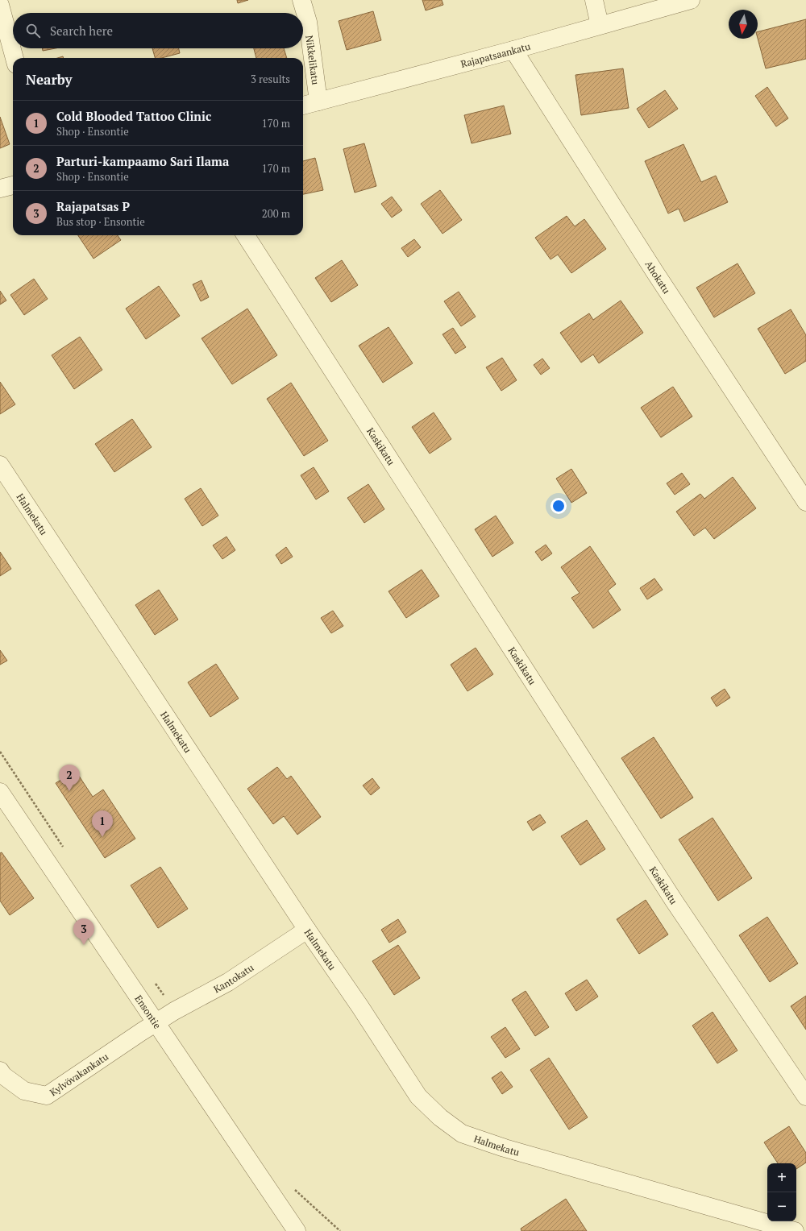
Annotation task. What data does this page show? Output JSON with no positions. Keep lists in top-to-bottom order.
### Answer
{
  "streets": {
    "street": [
      "Rajapatsaankatu",
      "Nikkelikatu",
      "Ahokatu",
      "Kaskikatu",
      "Halmekatu",
      "Kantokatu",
      "Ensontie",
      "Kylvövakankatu"
    ]
  },
  "crossings": [
    ["Rajapatsaankatu", "Nikkelikatu"],
    ["Rajapatsaankatu", "Ahokatu"],
    ["Halmekatu", "Kantokatu"],
    ["Kantokatu", "Ensontie"],
    ["Kantokatu", "Kylvövakankatu"],
    ["Ensontie", "Kylvövakankatu"]
  ],
  "north": "bottom",
  "page": {
    "search": "Search here",
    "heading": ["Nearby", "3 results"],
    "list": [
      {
        "mark": "1",
        "name": "Cold Blooded Tattoo Clinic",
        "note": "Shop · Ensontie",
        "value": "170 m"
      },
      {
        "mark": "2",
        "name": "Parturi-kampaamo Sari Ilama",
        "note": "Shop · Ensontie",
        "value": "170 m"
      },
      {
        "mark": "3",
        "name": "Rajapatsas P",
        "note": "Bus stop · Ensontie",
        "value": "200 m"
      }
    ],
    "pins": ["2", "1", "3"],
    "map_buttons": ["+", "−"]
  }
}
